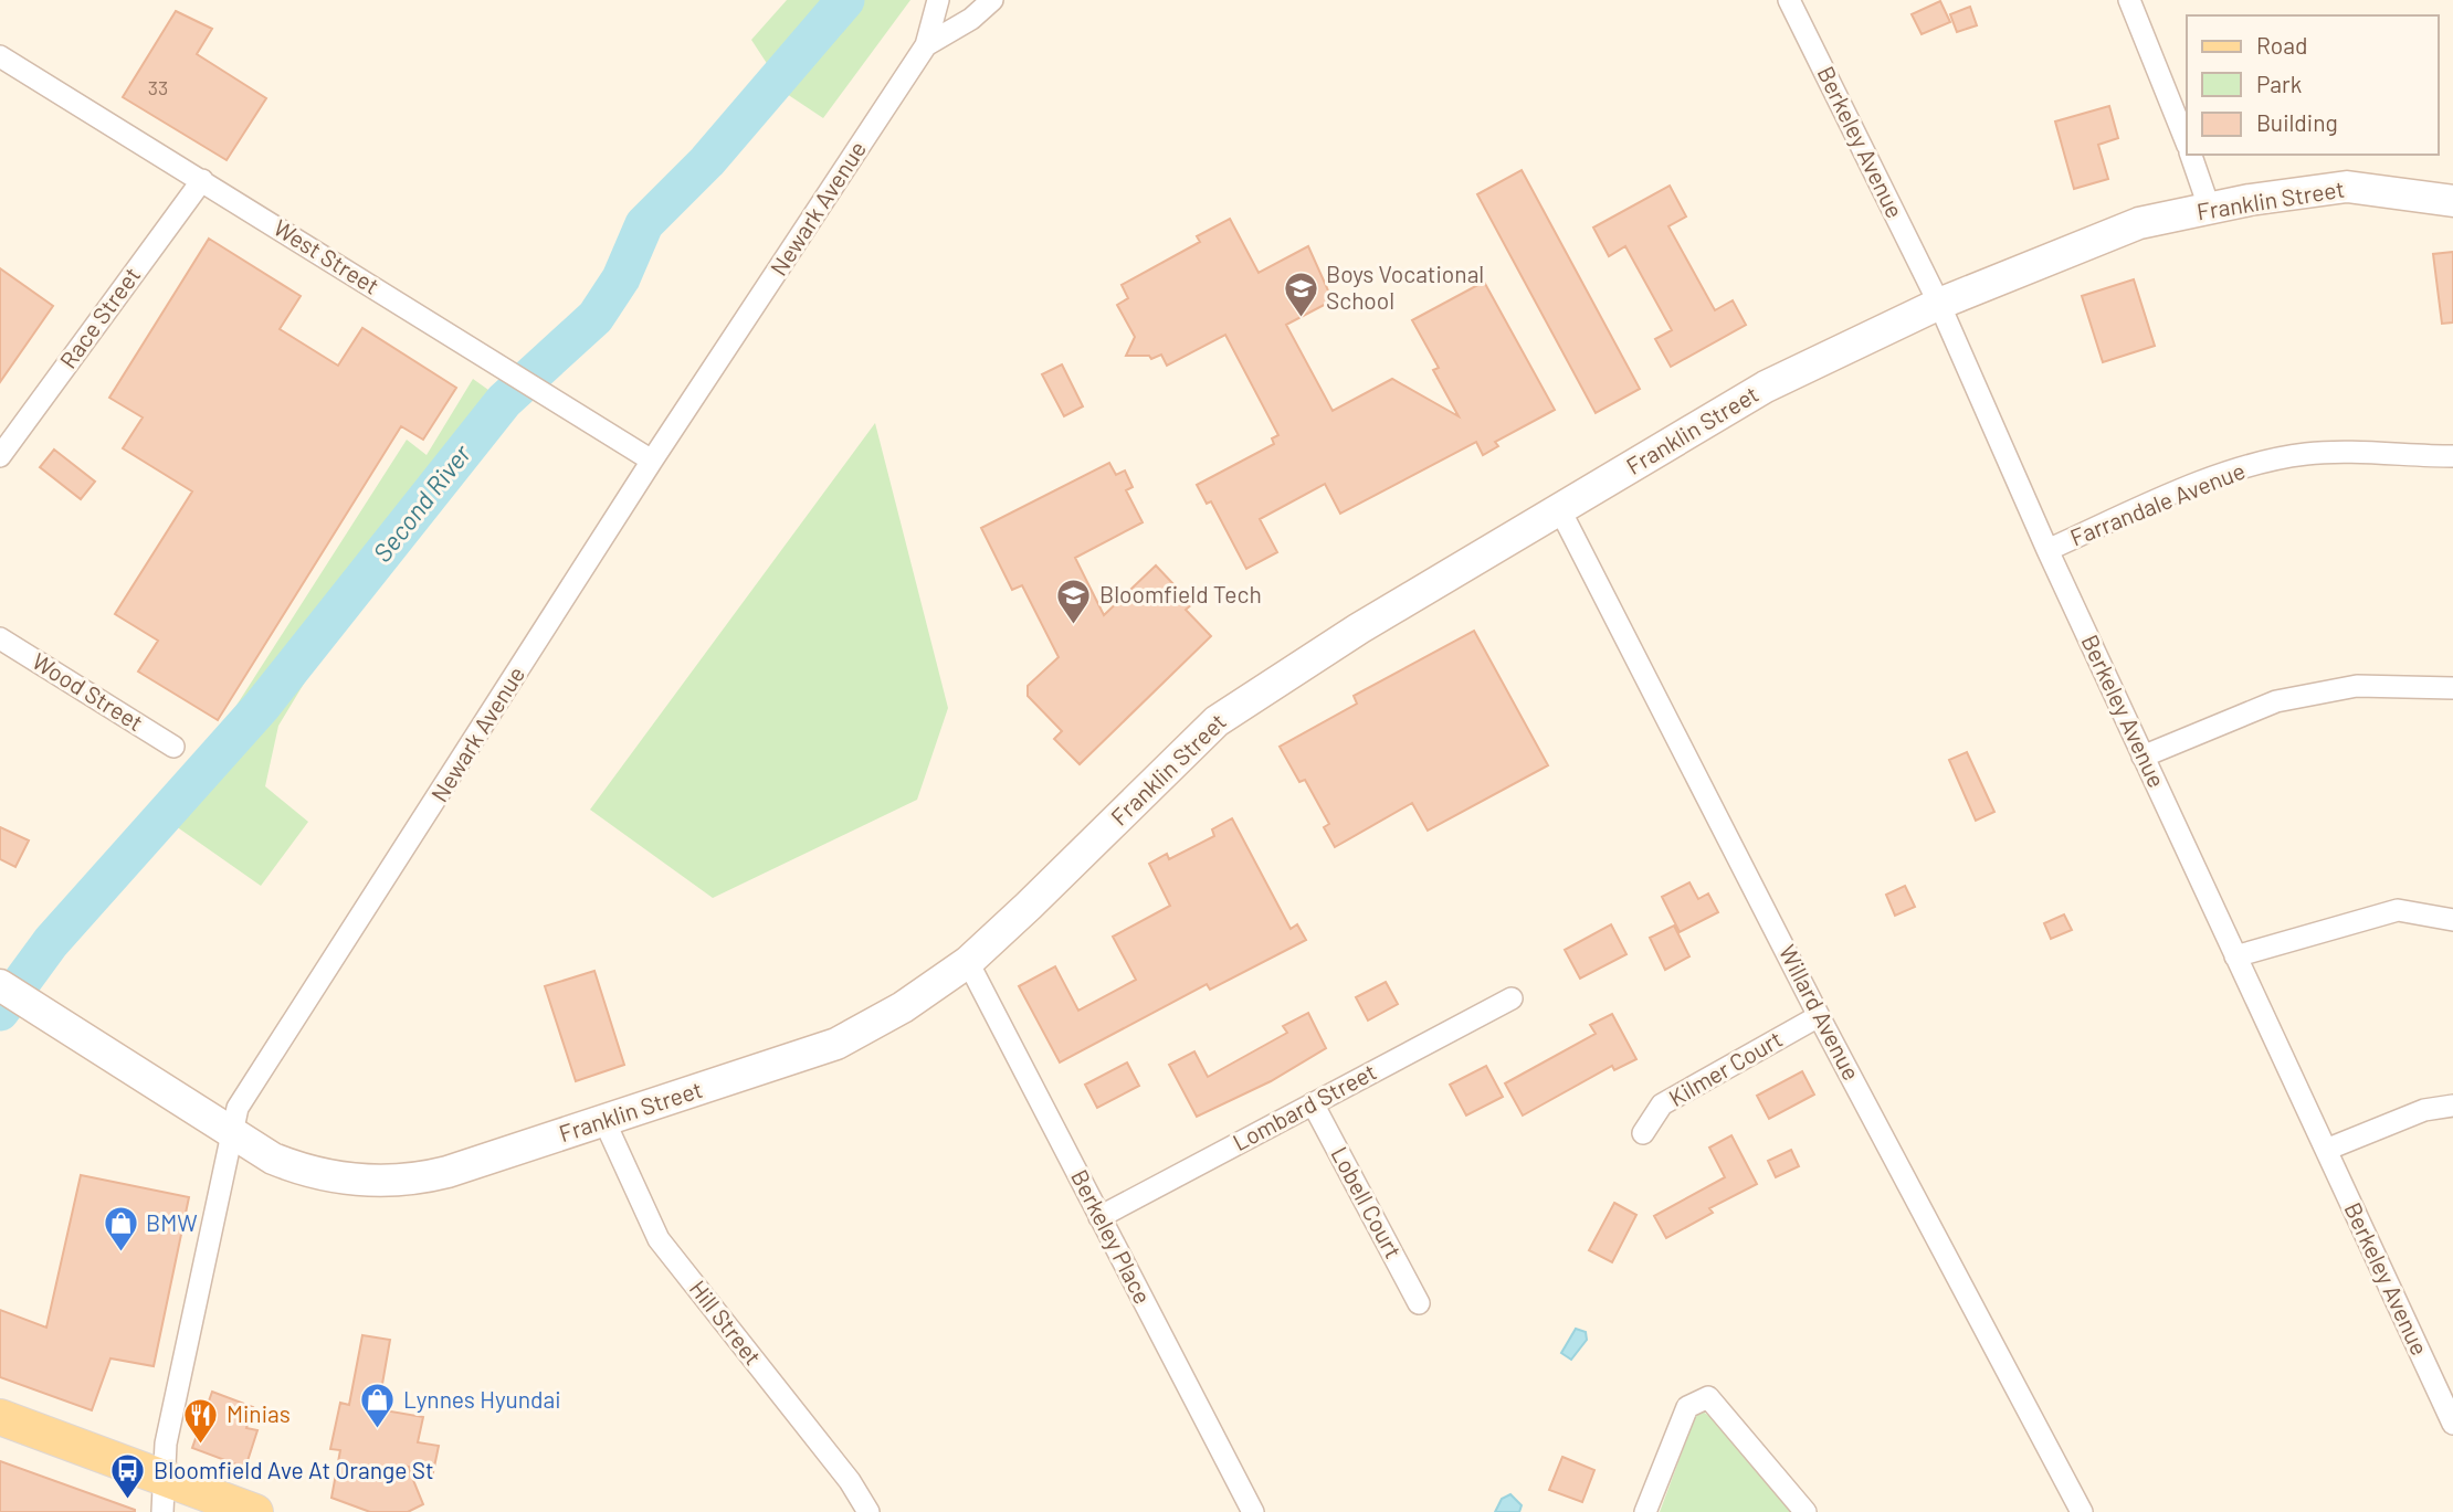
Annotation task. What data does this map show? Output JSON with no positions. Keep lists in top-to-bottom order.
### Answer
{
  "streets": {
    "main road": ["Franklin Street"],
    "street": [
      "Berkeley Avenue",
      "Newark Avenue",
      "West Street",
      "Race Street",
      "Farrandale Avenue",
      "Wood Street",
      "Willard Avenue",
      "Kilmer Court",
      "Lombard Street",
      "Lobell Court",
      "Berkeley Place",
      "Hill Street"
    ]
  },
  "crossings": [
    ["Berkeley Avenue", "Franklin Street"],
    ["Berkeley Avenue", "Farrandale Avenue"],
    ["Franklin Street", "Newark Avenue"],
    ["Franklin Street", "Willard Avenue"],
    ["Franklin Street", "Berkeley Place"],
    ["Franklin Street", "Hill Street"],
    ["Newark Avenue", "West Street"],
    ["West Street", "Race Street"],
    ["Willard Avenue", "Kilmer Court"],
    ["Lombard Street", "Lobell Court"],
    ["Lombard Street", "Berkeley Place"]
  ],
  "water": ["Second River"],
  "places": {
    "school or university": ["Boys Vocational School", "Bloomfield Tech"],
    "shop": ["BMW", "Lynnes Hyundai"],
    "restaurant": ["Minias"],
    "bus stop": ["Bloomfield Ave At Orange St"]
  },
  "house_numbers": ["33"],
  "legend": ["Road", "Park", "Building"]
}
